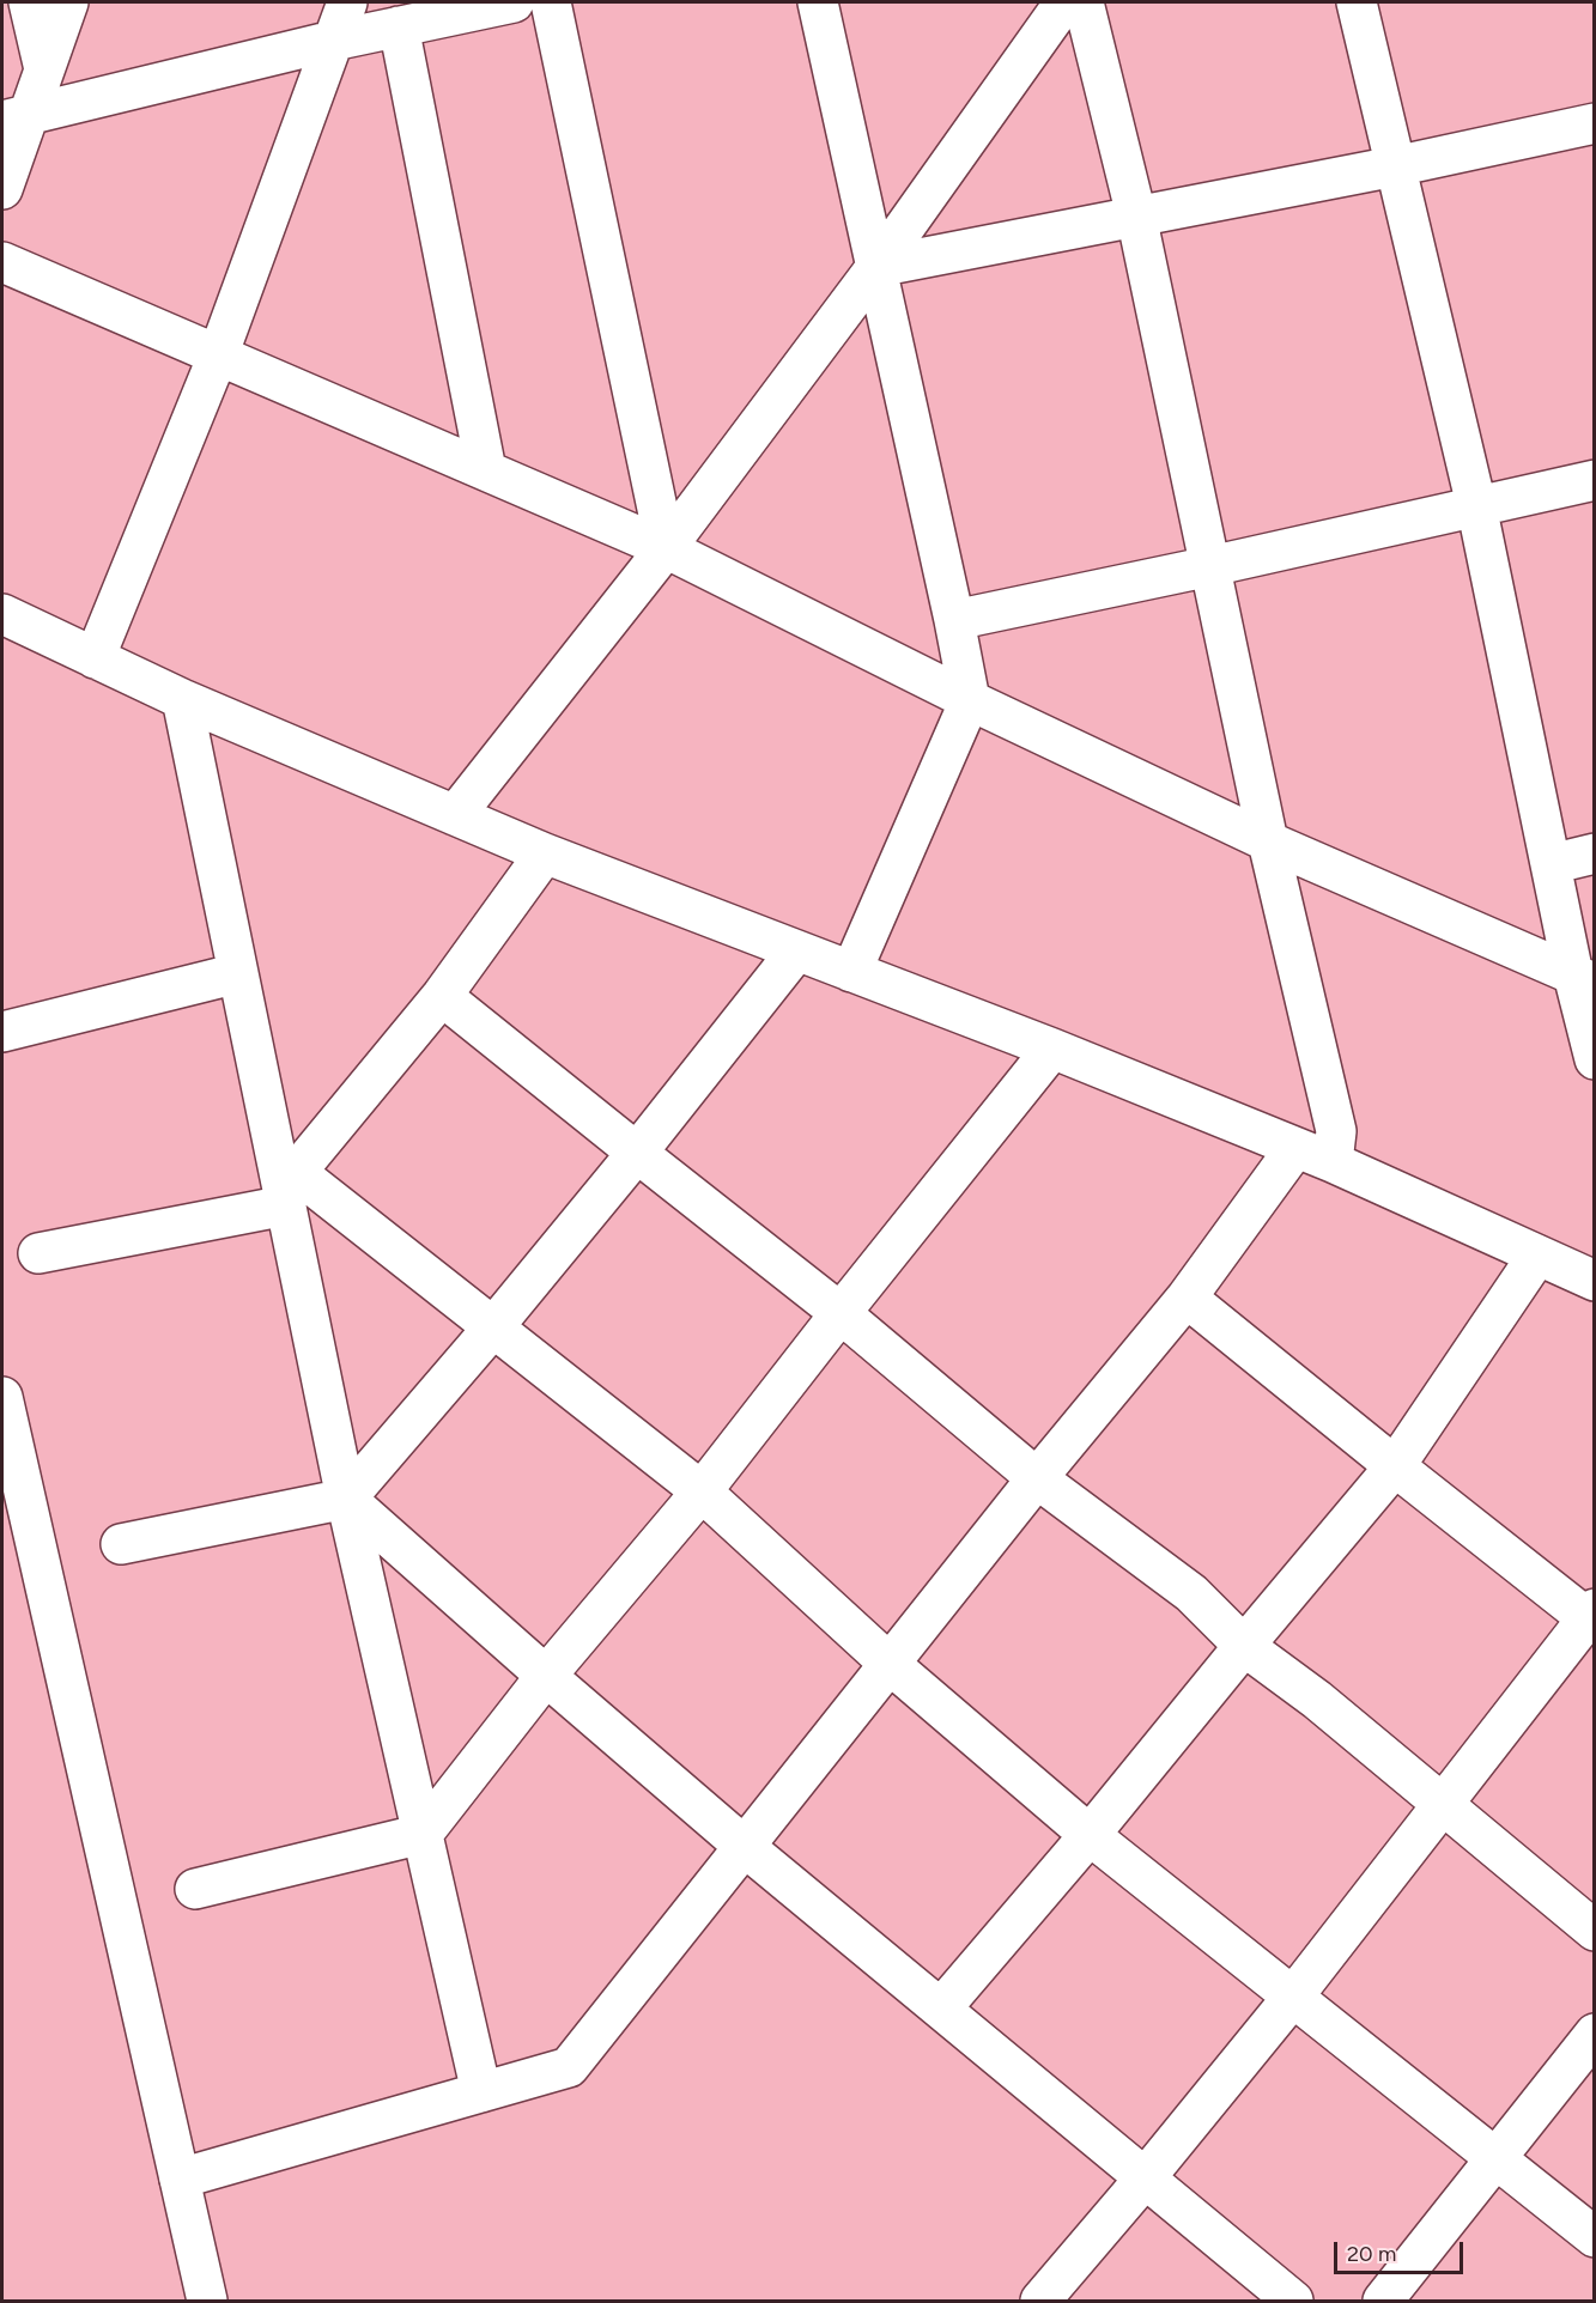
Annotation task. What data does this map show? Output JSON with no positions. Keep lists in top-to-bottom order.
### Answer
{
  "scale_bar": "20 m"
}
